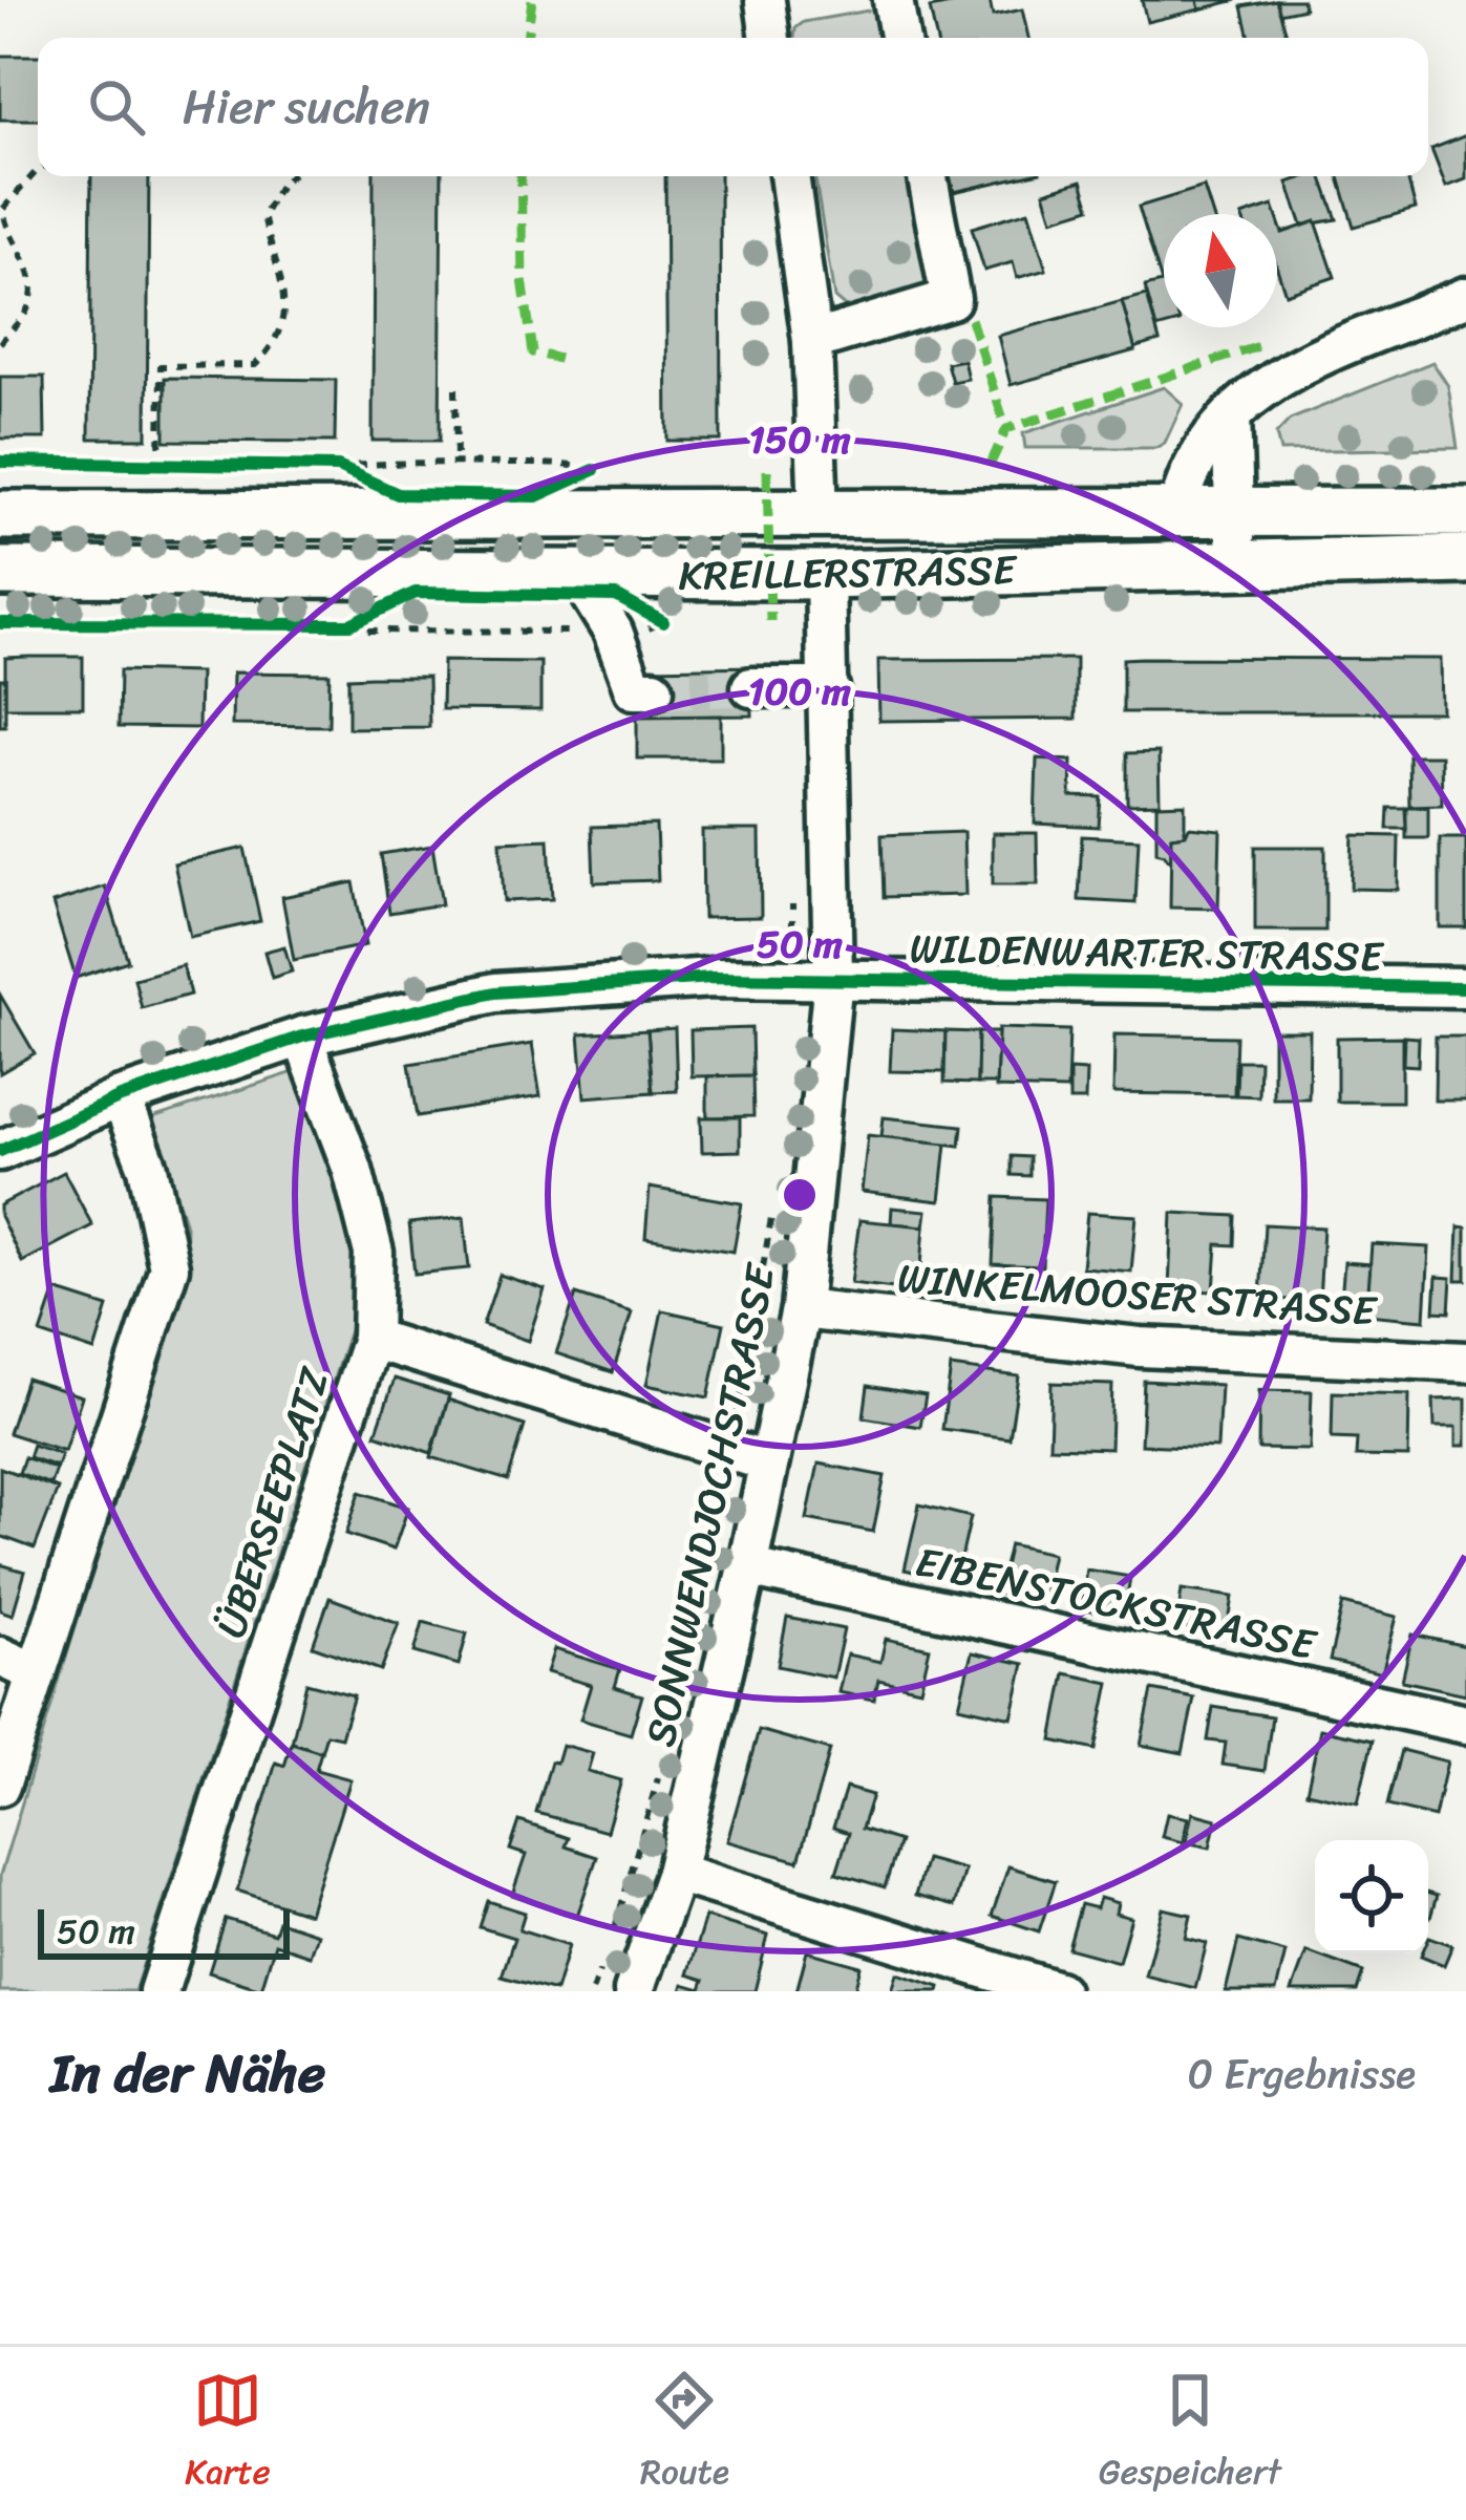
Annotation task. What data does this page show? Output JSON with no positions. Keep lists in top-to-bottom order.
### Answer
{
  "streets": {
    "main road": ["KREILLERSTRASSE"],
    "street": [
      "WILDENWARTER STRASSE",
      "WINKELMOOSER STRASSE",
      "ÜBERSEEPLATZ",
      "SONNWENDJOCHSTRASSE",
      "EIBENSTOCKSTRASSE"
    ]
  },
  "crossings": [
    ["KREILLERSTRASSE", "SONNWENDJOCHSTRASSE"],
    ["WILDENWARTER STRASSE", "ÜBERSEEPLATZ"],
    ["WILDENWARTER STRASSE", "SONNWENDJOCHSTRASSE"],
    ["WINKELMOOSER STRASSE", "SONNWENDJOCHSTRASSE"],
    ["SONNWENDJOCHSTRASSE", "EIBENSTOCKSTRASSE"]
  ],
  "scale_bar": "50 m",
  "north": "top",
  "page": {
    "search": "Hier suchen",
    "scale": "50 m",
    "heading": ["In der Nähe", "0 Ergebnisse"],
    "nav": ["Karte", "Route", "Gespeichert"]
  },
  "rings": ["150 m", "100 m", "50 m"]
}
